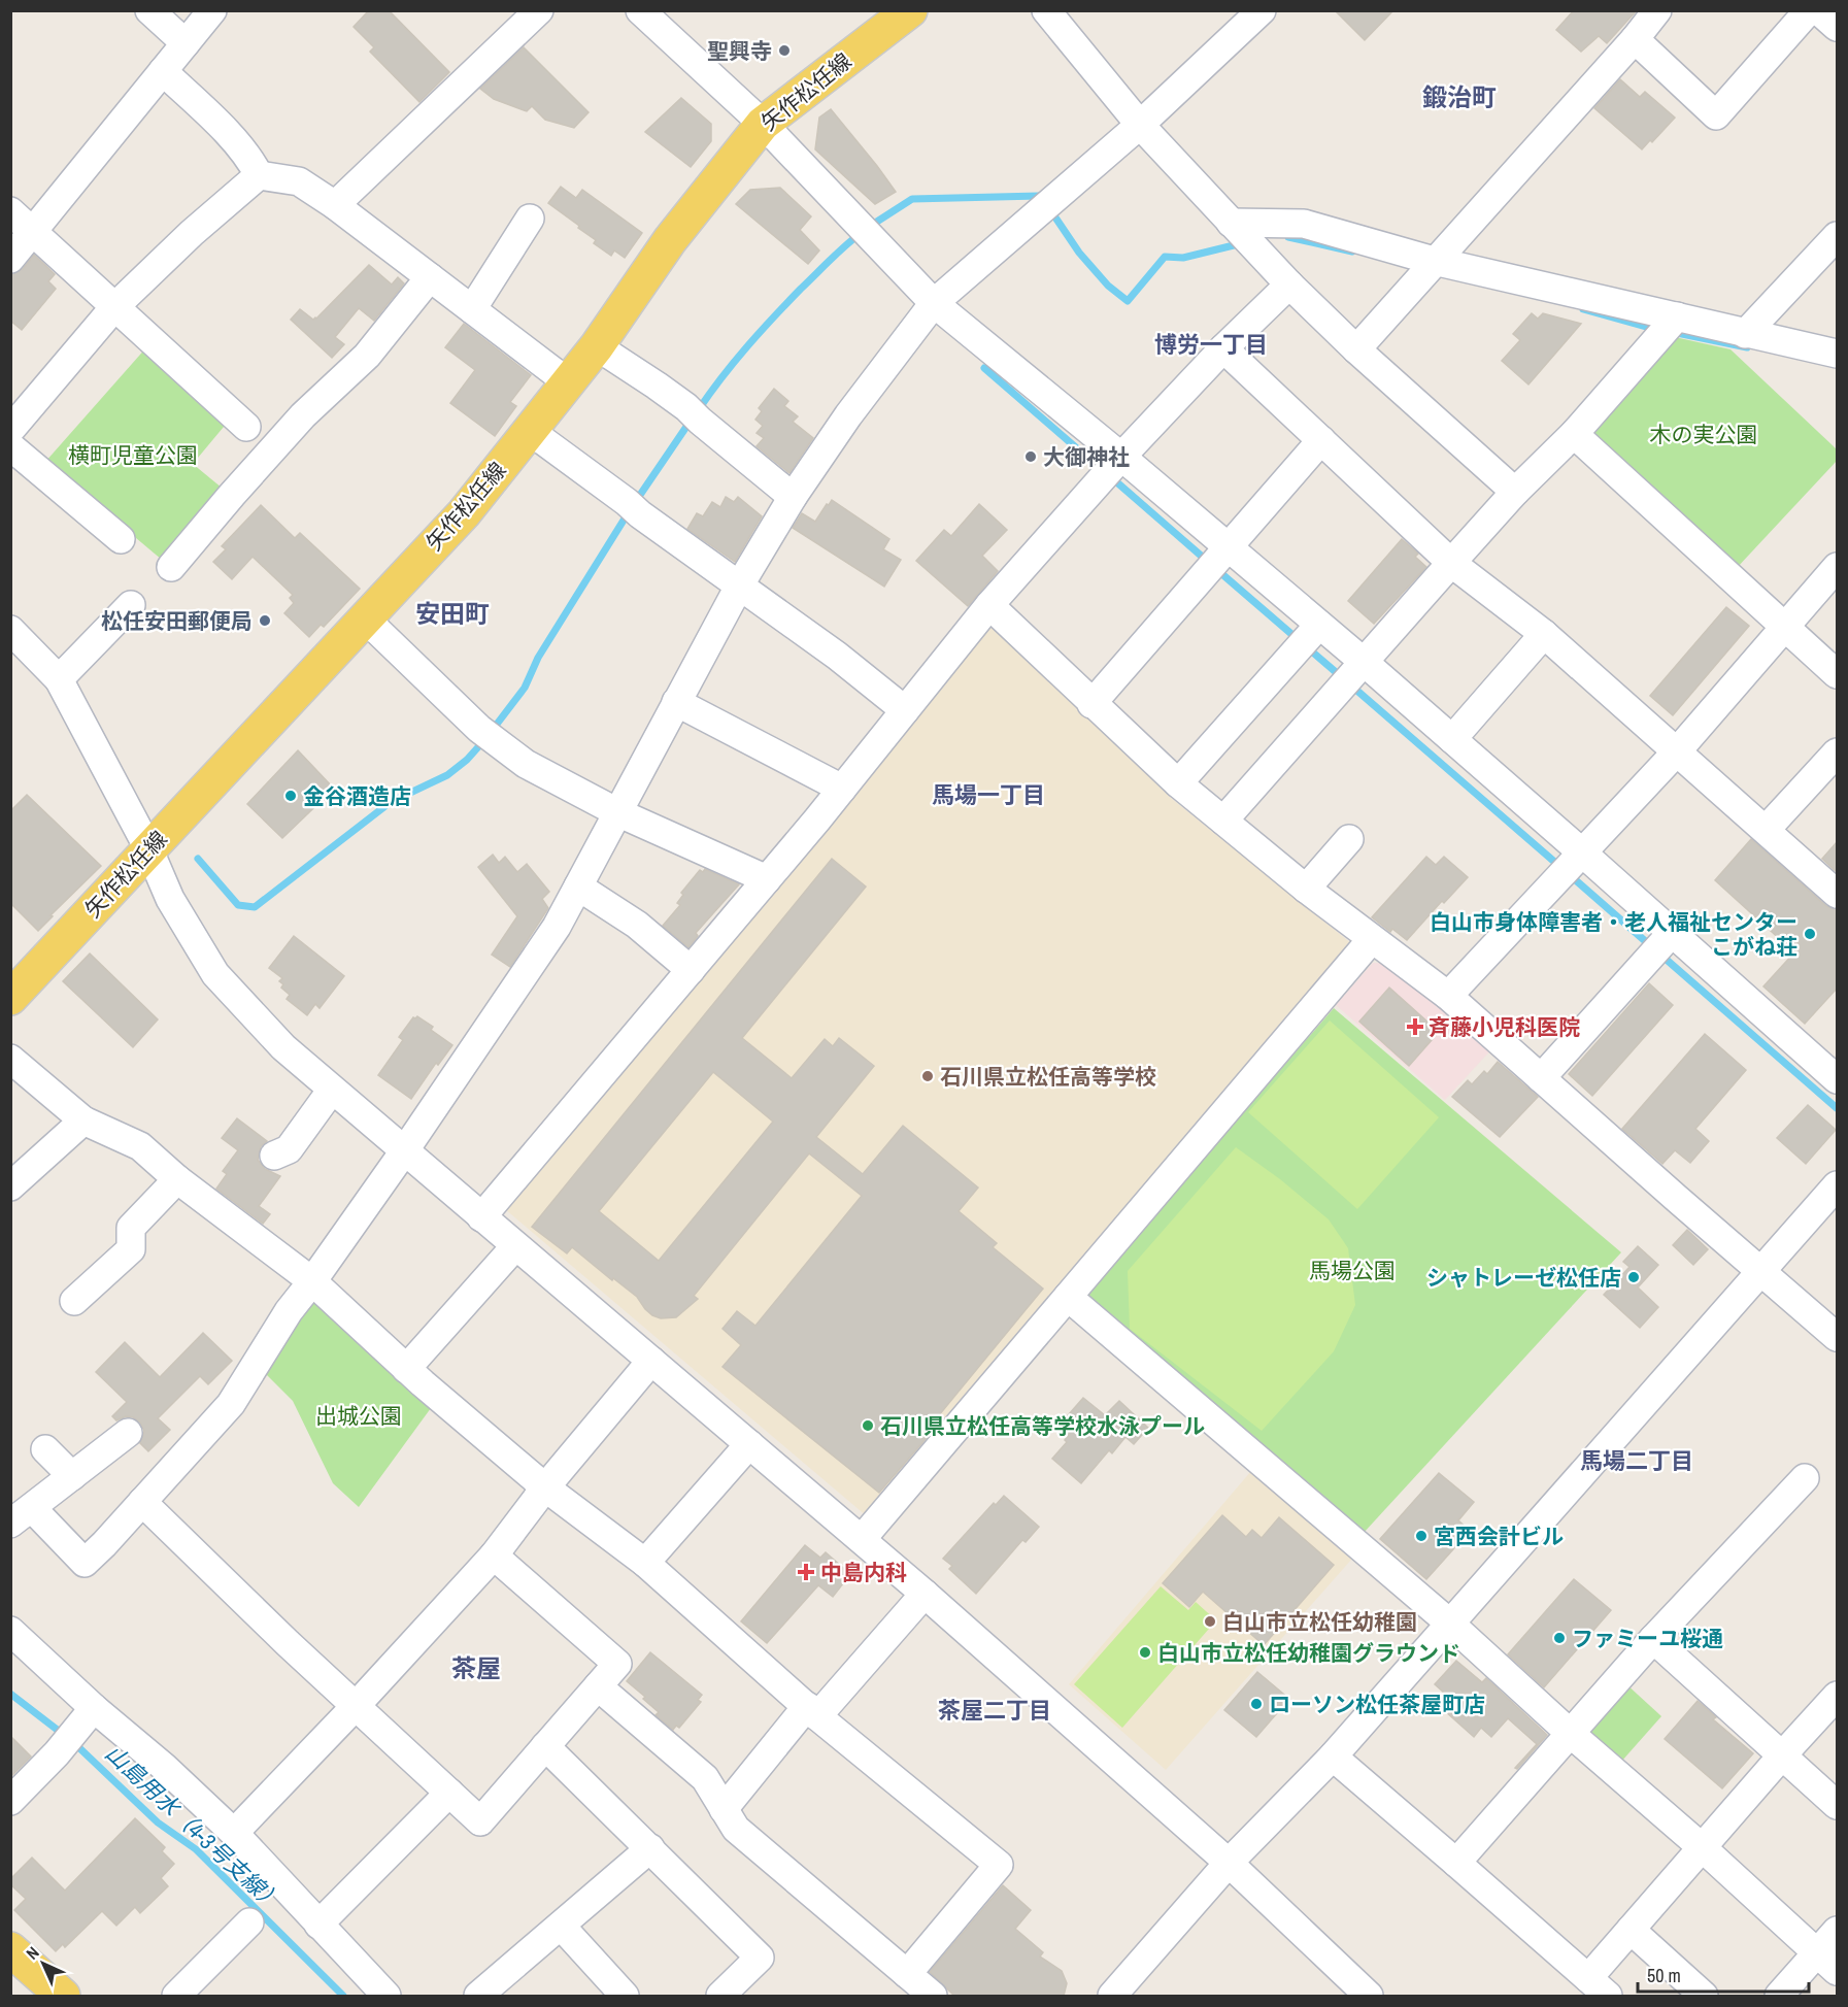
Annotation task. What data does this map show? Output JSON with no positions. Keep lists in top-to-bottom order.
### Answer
{
  "streets": {
    "main road": ["矢作松任線"]
  },
  "districts": [
    "鍛治町",
    "博労一丁目",
    "安田町",
    "馬場一丁目",
    "馬場二丁目",
    "茶屋",
    "茶屋二丁目"
  ],
  "water": ["山島用水（4-3号支線）"],
  "parks": [
    "木の実公園",
    "横町児童公園",
    "馬場公園",
    "出城公園"
  ],
  "places": {
    "other": [
      "聖興寺",
      "大御神社",
      "松任安田郵便局",
      "金谷酒造店",
      "白山市身体障害者・老人福祉センター こがね荘",
      "石川県立松任高等学校",
      "シャトレーゼ松任店",
      "石川県立松任高等学校水泳プール",
      "宮西会計ビル",
      "白山市立松任幼稚園",
      "ファミーユ桜通",
      "白山市立松任幼稚園グラウンド",
      "ローソン松任茶屋町店"
    ],
    "health": ["斉藤小児科医院", "中島内科"]
  },
  "scale_bar": "50 m",
  "north": "top left"
}
